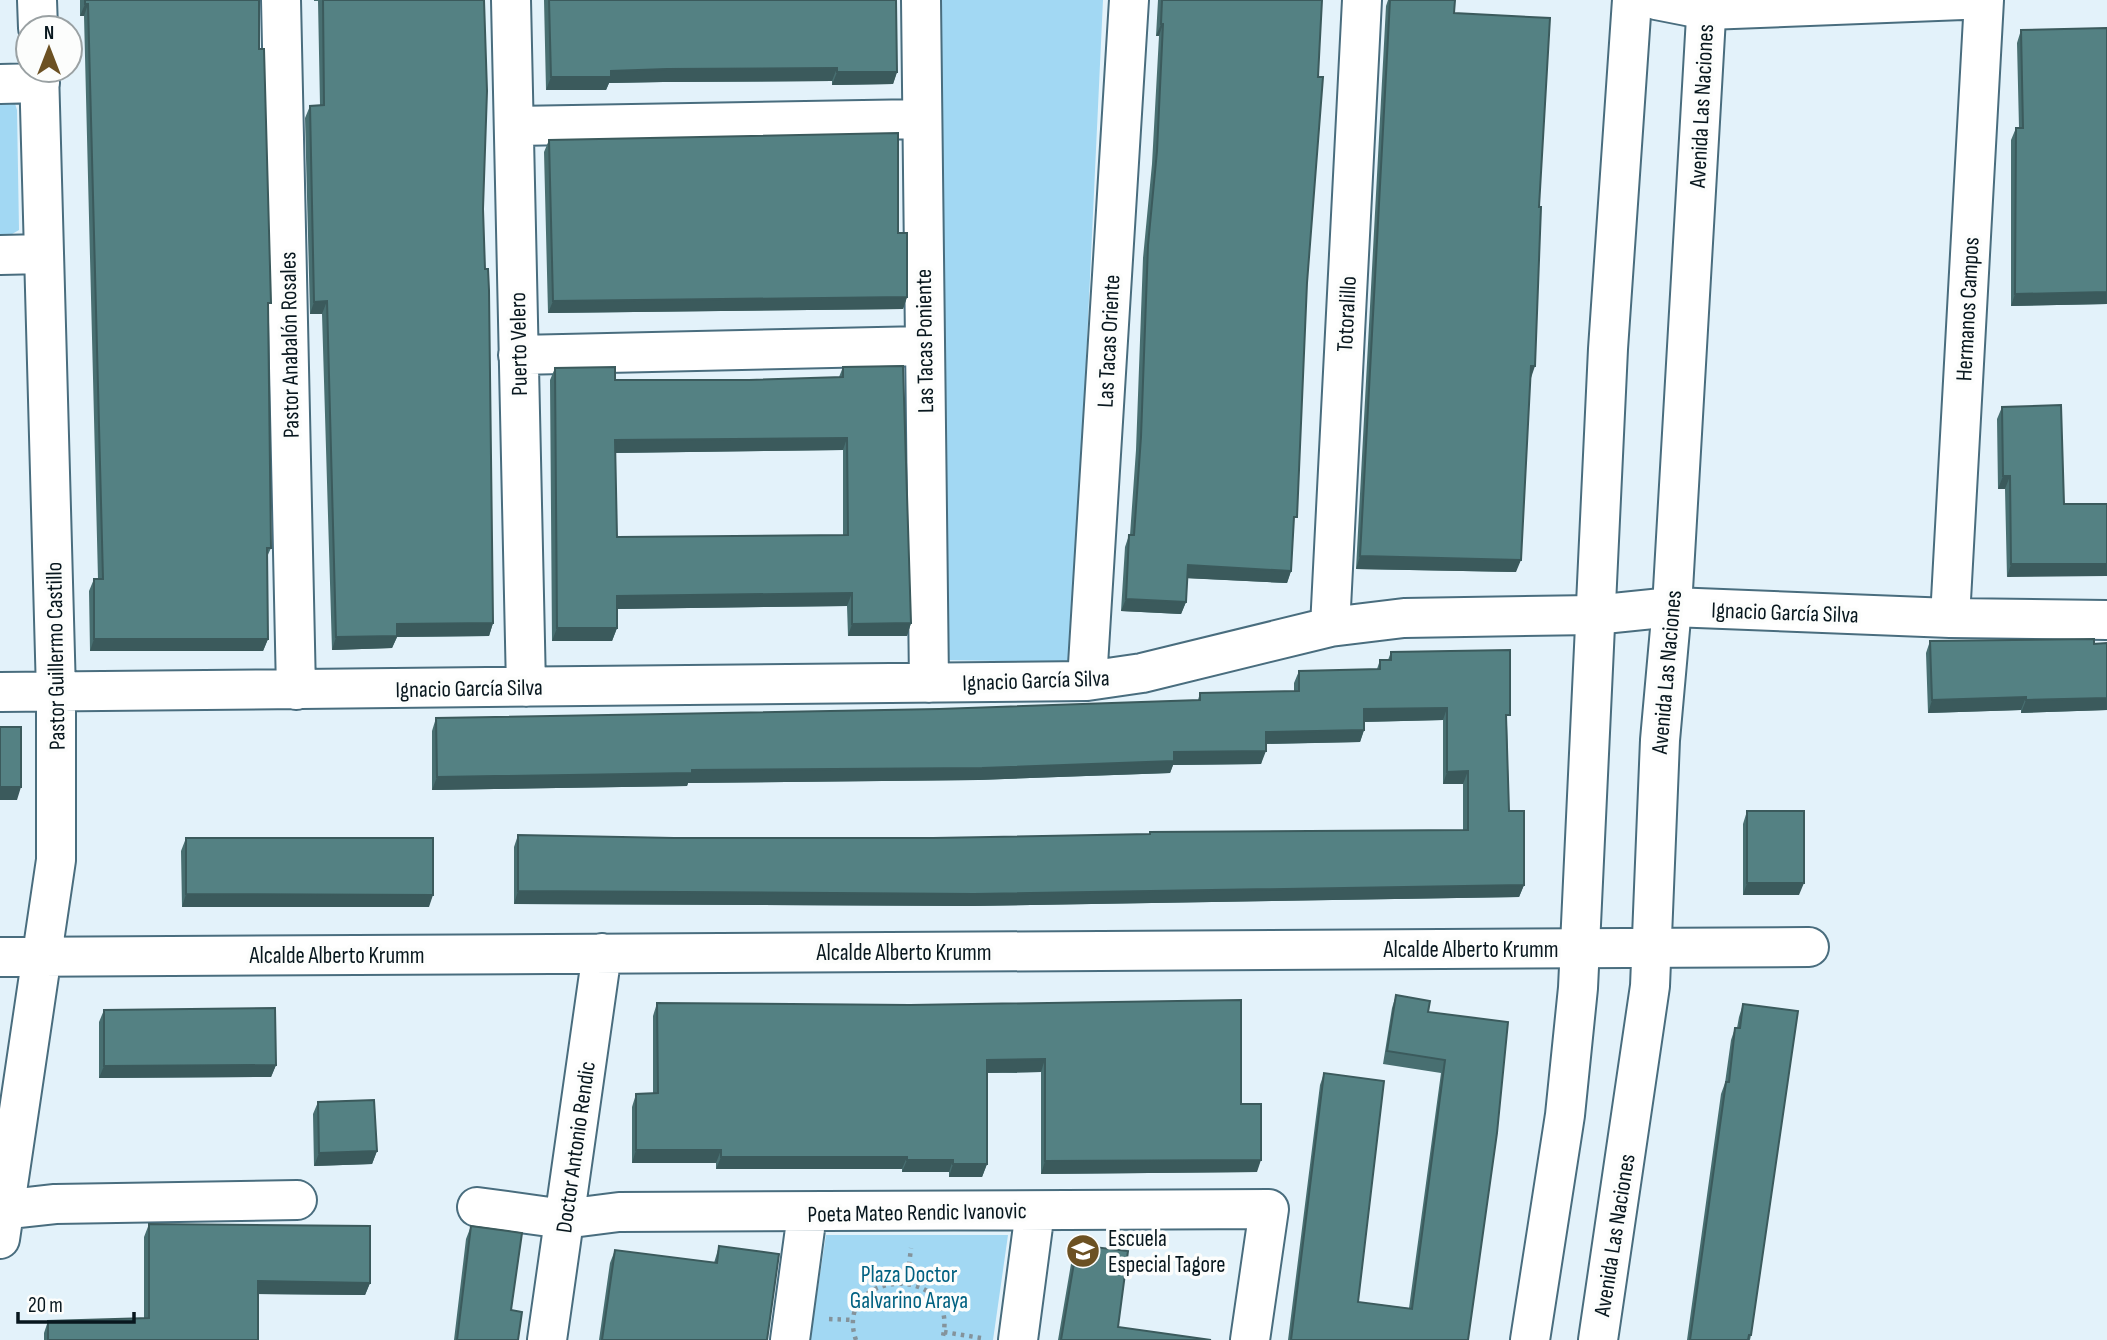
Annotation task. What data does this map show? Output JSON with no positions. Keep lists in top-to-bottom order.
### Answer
{
  "streets": {
    "street": [
      "Avenida Las Naciones",
      "Hermanos Campos",
      "Totoralillo",
      "Las Tacas Poniente",
      "Las Tacas Oriente",
      "Puerto Velero",
      "Pastor Anabalón Rosales",
      "Ignacio García Silva",
      "Pastor Guillermo Castillo",
      "Alcalde Alberto Krumm",
      "Doctor Antonio Rendic",
      "Poeta Mateo Rendic Ivanovic"
    ]
  },
  "crossings": [
    ["Avenida Las Naciones", "Ignacio García Silva"],
    ["Avenida Las Naciones", "Alcalde Alberto Krumm"],
    ["Hermanos Campos", "Ignacio García Silva"],
    ["Totoralillo", "Ignacio García Silva"],
    ["Las Tacas Poniente", "Ignacio García Silva"],
    ["Las Tacas Oriente", "Ignacio García Silva"],
    ["Puerto Velero", "Ignacio García Silva"],
    ["Pastor Anabalón Rosales", "Ignacio García Silva"],
    ["Ignacio García Silva", "Pastor Guillermo Castillo"],
    ["Pastor Guillermo Castillo", "Alcalde Alberto Krumm"],
    ["Alcalde Alberto Krumm", "Doctor Antonio Rendic"],
    ["Doctor Antonio Rendic", "Poeta Mateo Rendic Ivanovic"]
  ],
  "parks": ["Plaza Doctor Galvarino Araya"],
  "places": {
    "school or university": ["Escuela Especial Tagore"]
  },
  "scale_bar": "20 m",
  "north": "top"
}
